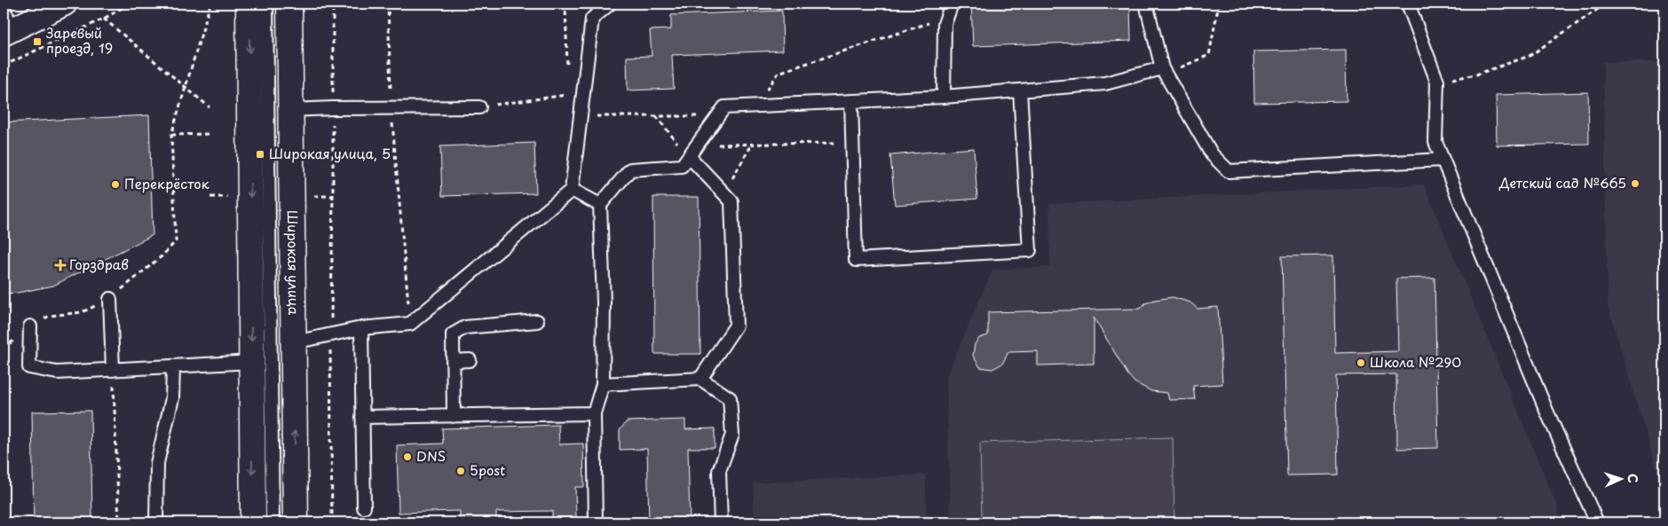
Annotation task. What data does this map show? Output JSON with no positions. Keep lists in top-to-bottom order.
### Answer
{
  "streets": {
    "main road": ["Широкая улица"]
  },
  "places": {
    "transit": ["Заревый проезд, 19", "Широкая улица, 5"],
    "other": [
      "Детский сад №665",
      "Перекрёсток",
      "Школа №290",
      "DNS",
      "5post"
    ],
    "health": ["Горздрав"]
  },
  "north": "right"
}
